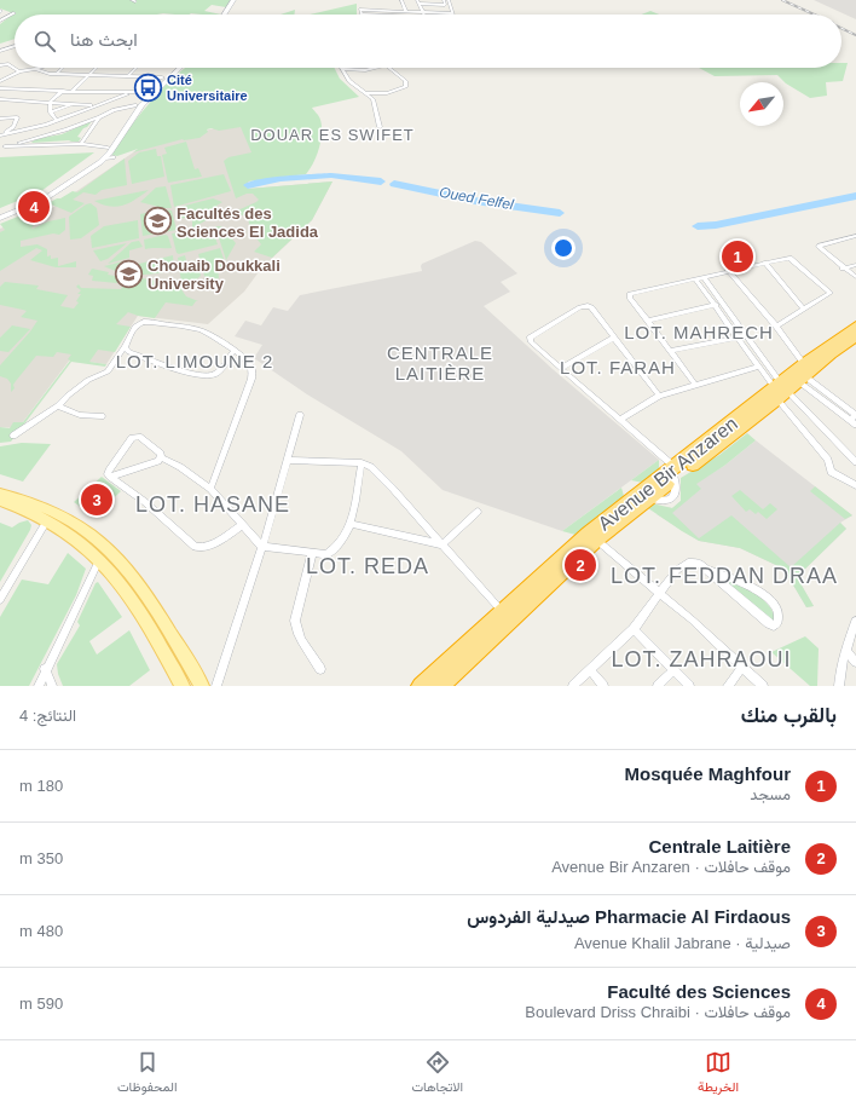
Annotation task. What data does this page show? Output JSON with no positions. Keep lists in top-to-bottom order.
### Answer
{
  "streets": {
    "highway": ["Avenue Bir Anzaren"]
  },
  "districts": [
    "DOUAR ES SWIFET",
    "LOT. MAHRECH",
    "CENTRALE LAITIÈRE",
    "LOT. LIMOUNE 2",
    "LOT. FARAH",
    "LOT. HASANE",
    "LOT. REDA",
    "LOT. FEDDAN DRAA",
    "LOT. ZAHRAOUI"
  ],
  "water": ["Oued Felfel"],
  "places": {
    "bus stop": ["Cité Universitaire"],
    "school or university": ["Facultés des Sciences El Jadida", "Chouaib Doukkali University"]
  },
  "north": "bottom left",
  "page": {
    "search": "ابحث هنا",
    "pins": [
      "4",
      "1",
      "3",
      "2"
    ],
    "heading": ["بالقرب منك", "النتائج: 4"],
    "list": [
      {
        "mark": "1",
        "name": "Mosquée Maghfour",
        "note": "مسجد",
        "value": "180 m"
      },
      {
        "mark": "2",
        "name": "Centrale Laitière",
        "note": "موقف حافلات · Avenue Bir Anzaren",
        "value": "350 m"
      },
      {
        "mark": "3",
        "name": "Pharmacie Al Firdaous صيدلية الفردوس",
        "note": "صيدلية · Avenue Khalil Jabrane",
        "value": "480 m"
      },
      {
        "mark": "4",
        "name": "Faculté des Sciences",
        "note": "موقف حافلات · Boulevard Driss Chraibi",
        "value": "590 m"
      }
    ],
    "nav": ["الخريطة", "الاتجاهات", "المحفوظات"]
  }
}
